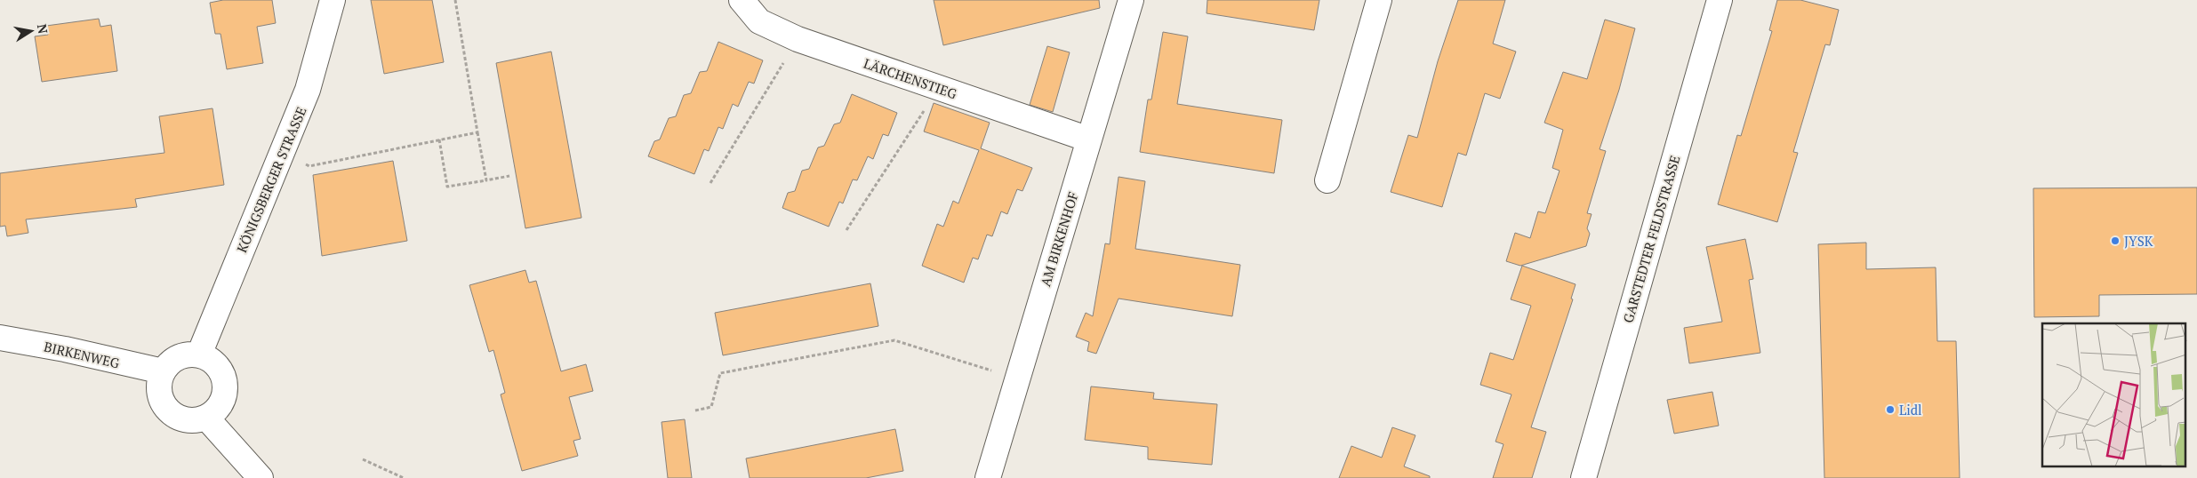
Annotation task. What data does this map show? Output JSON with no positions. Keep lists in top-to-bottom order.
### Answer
{
  "streets": {
    "street": [
      "LÄRCHENSTIEG",
      "KÖNIGSBERGER STRASSE",
      "AM BIRKENHOF",
      "GARSTEDTER FELDSTRASSE",
      "BIRKENWEG"
    ]
  },
  "crossings": [
    ["LÄRCHENSTIEG", "AM BIRKENHOF"],
    ["KÖNIGSBERGER STRASSE", "BIRKENWEG"]
  ],
  "places": ["JYSK", "Lidl"],
  "north": "right"
}
